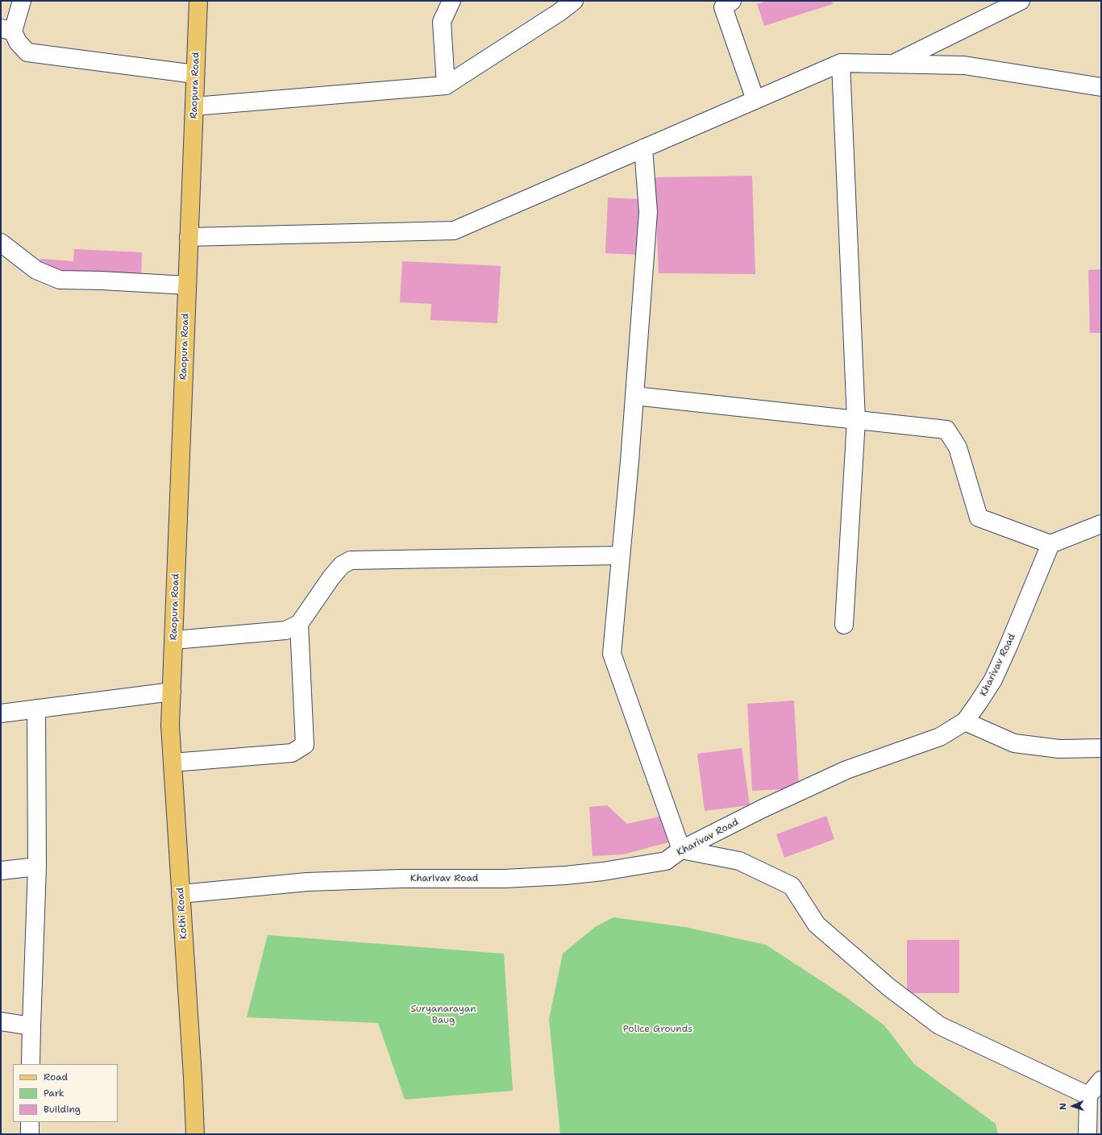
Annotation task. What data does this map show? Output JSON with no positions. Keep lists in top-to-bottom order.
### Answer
{
  "streets": {
    "main road": ["Raopura Road", "Kothi Road"],
    "street": ["Kharivav Road"]
  },
  "crossings": [
    ["Raopura Road", "Kothi Road"],
    ["Kharivav Road", "Kothi Road"]
  ],
  "parks": ["Suryanarayan Baug", "Police Grounds"],
  "legend": ["Road", "Park", "Building"],
  "north": "left"
}
